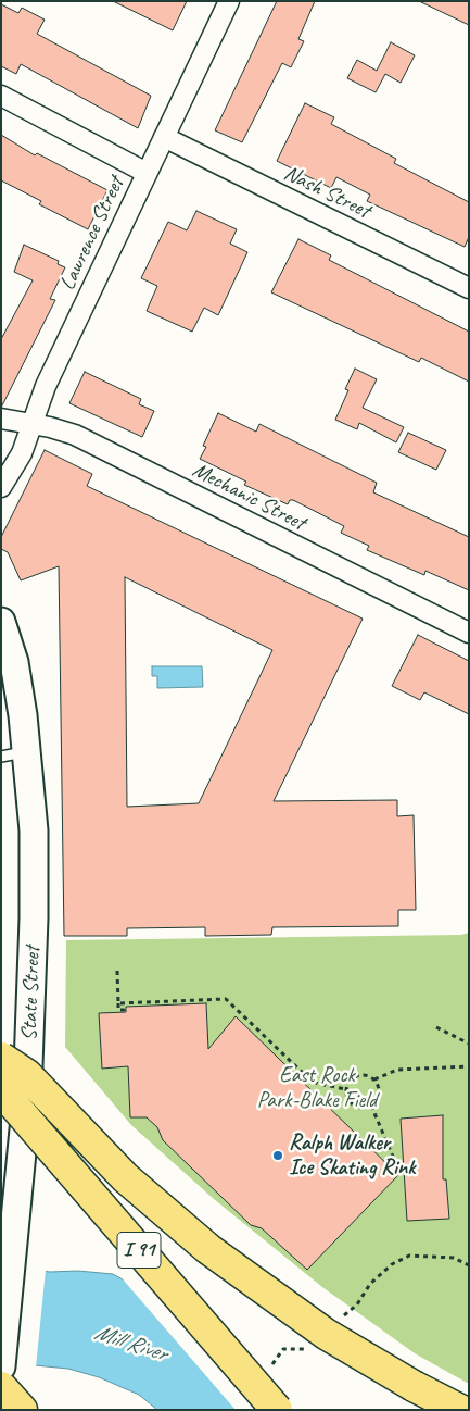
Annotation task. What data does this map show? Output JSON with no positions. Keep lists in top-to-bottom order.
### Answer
{
  "streets": {
    "highway": ["I 91"],
    "main road": ["State Street"],
    "street": ["Nash Street", "Lawrence Street", "Mechanic Street"]
  },
  "crossings": [
    ["Nash Street", "Lawrence Street"],
    ["Lawrence Street", "Mechanic Street"]
  ],
  "water": ["Mill River"],
  "parks": ["East Rock Park-Blake Field"],
  "places": ["Ralph Walker Ice Skating Rink"]
}
